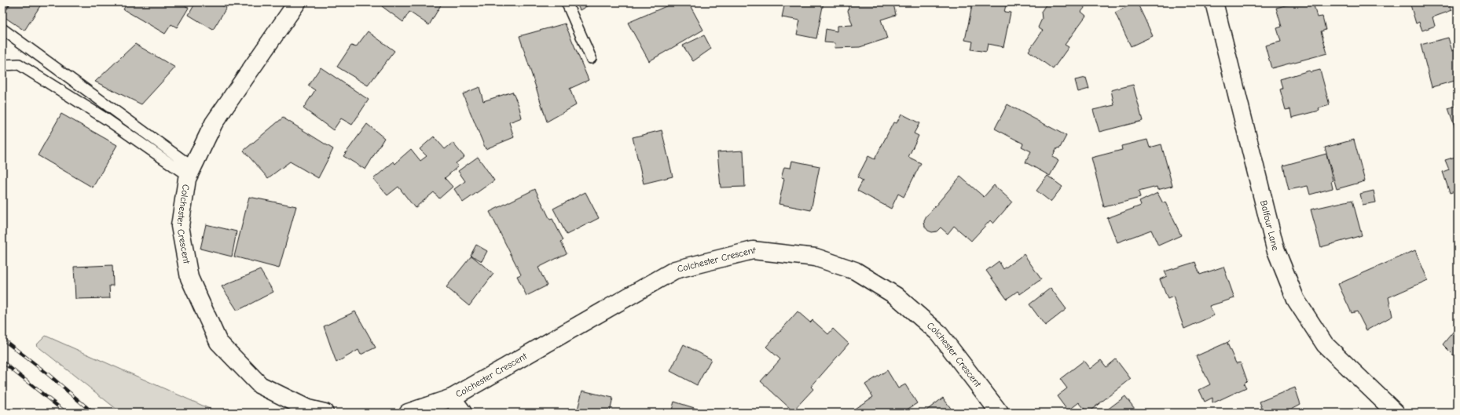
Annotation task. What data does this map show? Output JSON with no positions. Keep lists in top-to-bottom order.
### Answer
{
  "streets": {
    "street": ["Colchester Crescent", "Balfour Lane"]
  }
}
